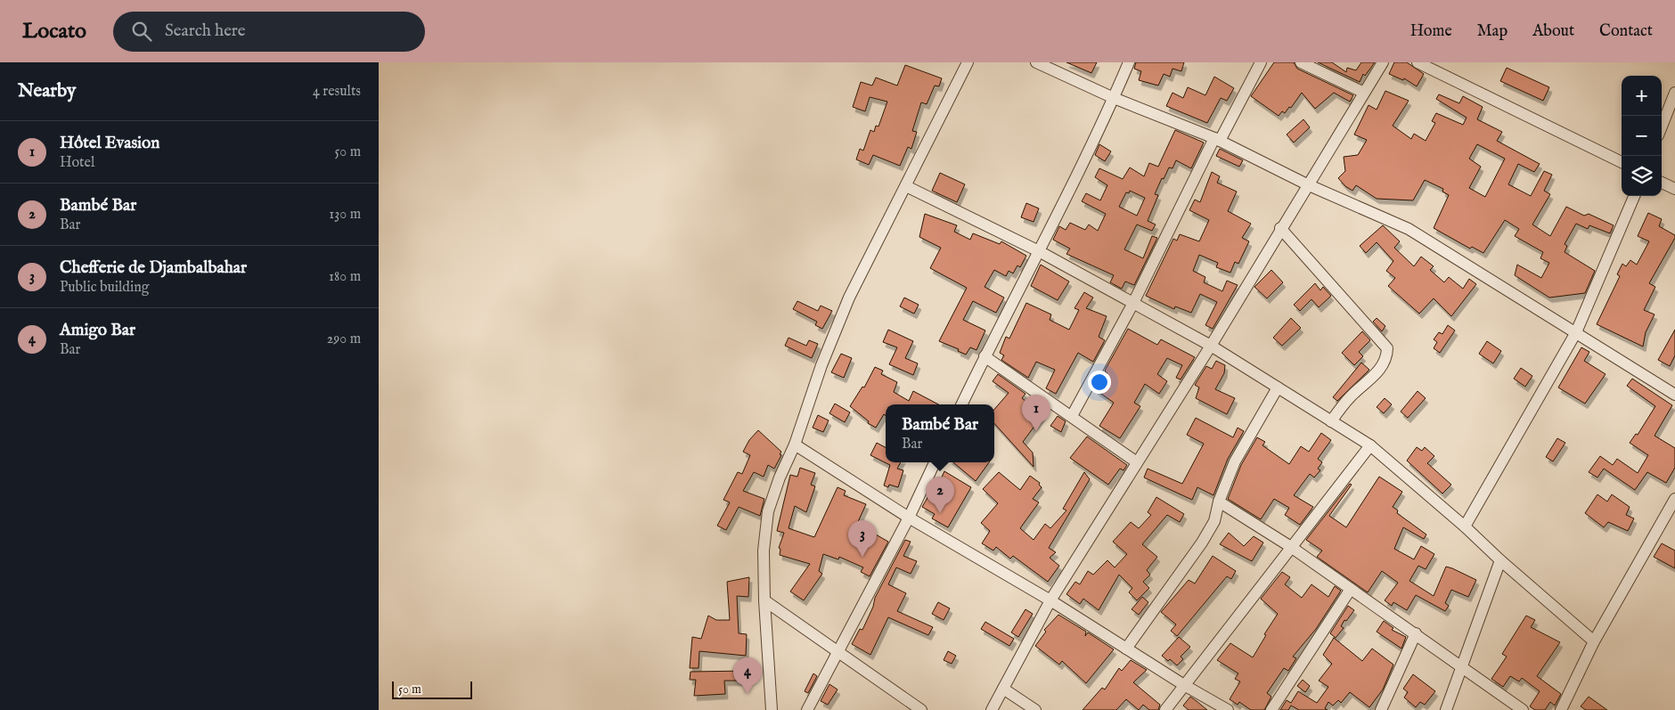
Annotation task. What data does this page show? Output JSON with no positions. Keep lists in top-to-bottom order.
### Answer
{
  "scale_bar": "50 m",
  "page": {
    "header": "Locato",
    "search": "Search here",
    "nav": [
      "Home",
      "Map",
      "About",
      "Contact"
    ],
    "heading": ["Nearby", "4 results"],
    "map_buttons": ["+", "−"],
    "list": [
      {
        "mark": "1",
        "name": "Hôtel Evasion",
        "note": "Hotel",
        "value": "50 m"
      },
      {
        "mark": "2",
        "name": "Bambé Bar",
        "note": "Bar",
        "value": "130 m"
      },
      {
        "mark": "3",
        "name": "Chefferie de Djambalbahar",
        "note": "Public building",
        "value": "180 m"
      },
      {
        "mark": "4",
        "name": "Amigo Bar",
        "note": "Bar",
        "value": "290 m"
      }
    ],
    "pins": [
      "1",
      "2",
      "3",
      "4"
    ],
    "popup": ["Bambé Bar", "Bar"],
    "scale": "50 m"
  }
}
